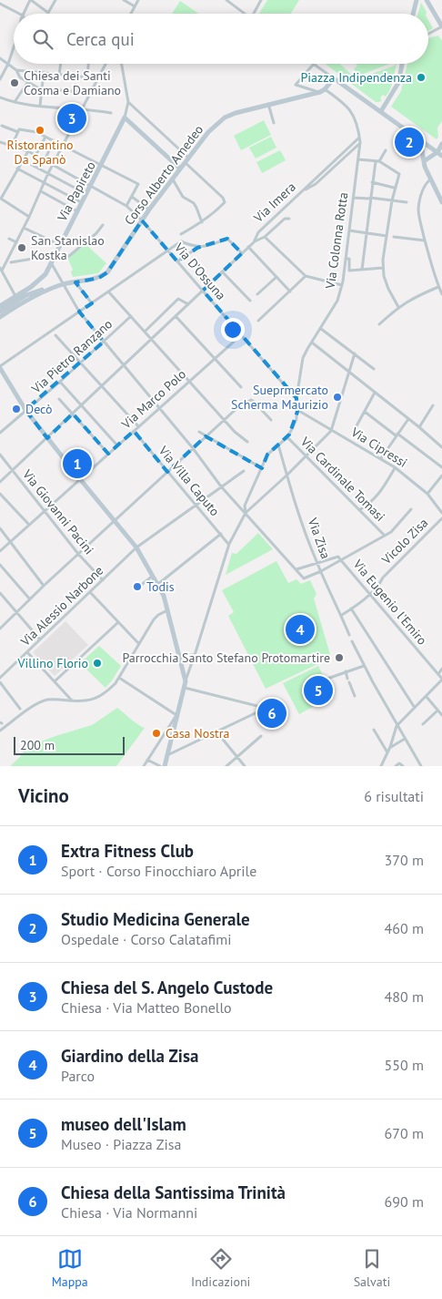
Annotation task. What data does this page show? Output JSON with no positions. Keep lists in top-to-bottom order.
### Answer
{
  "streets": {
    "street": [
      "Corso Alberto Amedeo",
      "Via Papireto",
      "Via Imera",
      "Via Colonna Rotta",
      "Via D'Ossuna",
      "Via Pietro Ranzano",
      "Via Marco Polo",
      "Via Cipressi",
      "Via Cardinale Tomasi",
      "Via Villa Caputo",
      "Via Giovanni Pacini",
      "Via Zisa",
      "Vicolo Zisa",
      "Via Eugenio l'Emiro",
      "Via Alessio Narbone"
    ]
  },
  "crossings": [
    ["Corso Alberto Amedeo", "Via Colonna Rotta"],
    ["Corso Alberto Amedeo", "Via D'Ossuna"],
    ["Via Papireto", "Via D'Ossuna"],
    ["Via Imera", "Via Colonna Rotta"],
    ["Via Imera", "Via D'Ossuna"],
    ["Via Imera", "Via Giovanni Pacini"],
    ["Via Colonna Rotta", "Via D'Ossuna"],
    ["Via Colonna Rotta", "Via Cipressi"],
    ["Via Colonna Rotta", "Via Cardinale Tomasi"],
    ["Via D'Ossuna", "Via Marco Polo"],
    ["Via Marco Polo", "Via Villa Caputo"],
    ["Via Marco Polo", "Via Giovanni Pacini"],
    ["Via Villa Caputo", "Via Alessio Narbone"],
    ["Via Giovanni Pacini", "Via Alessio Narbone"],
    ["Via Zisa", "Vicolo Zisa"],
    ["Vicolo Zisa", "Via Eugenio l'Emiro"]
  ],
  "places": [
    "Piazza Indipendenza",
    "Chiesa dei Santi Cosma e Damiano",
    "Ristorantino Da Spanò",
    "San Stanislao Kostka",
    "Sueprmercato Scherma Maurizio",
    "Decò",
    "Todis",
    "Parrocchia Santo Stefano Protomartire",
    "Villino Florio",
    "Casa Nostra"
  ],
  "scale_bar": "200 m",
  "page": {
    "search": "Cerca qui",
    "pins": [
      "3",
      "2",
      "1",
      "4",
      "5",
      "6"
    ],
    "scale": "200 m",
    "heading": ["Vicino", "6 risultati"],
    "list": [
      {
        "mark": "1",
        "name": "Extra Fitness Club",
        "note": "Sport · Corso Finocchiaro Aprile",
        "value": "370 m"
      },
      {
        "mark": "2",
        "name": "Studio Medicina Generale",
        "note": "Ospedale · Corso Calatafimi",
        "value": "460 m"
      },
      {
        "mark": "3",
        "name": "Chiesa del S. Angelo Custode",
        "note": "Chiesa · Via Matteo Bonello",
        "value": "480 m"
      },
      {
        "mark": "4",
        "name": "Giardino della Zisa",
        "note": "Parco",
        "value": "550 m"
      },
      {
        "mark": "5",
        "name": "museo dell'Islam",
        "note": "Museo · Piazza Zisa",
        "value": "670 m"
      },
      {
        "mark": "6",
        "name": "Chiesa della Santissima Trinità",
        "note": "Chiesa · Via Normanni",
        "value": "690 m"
      }
    ],
    "nav": ["Mappa", "Indicazioni", "Salvati"]
  }
}
